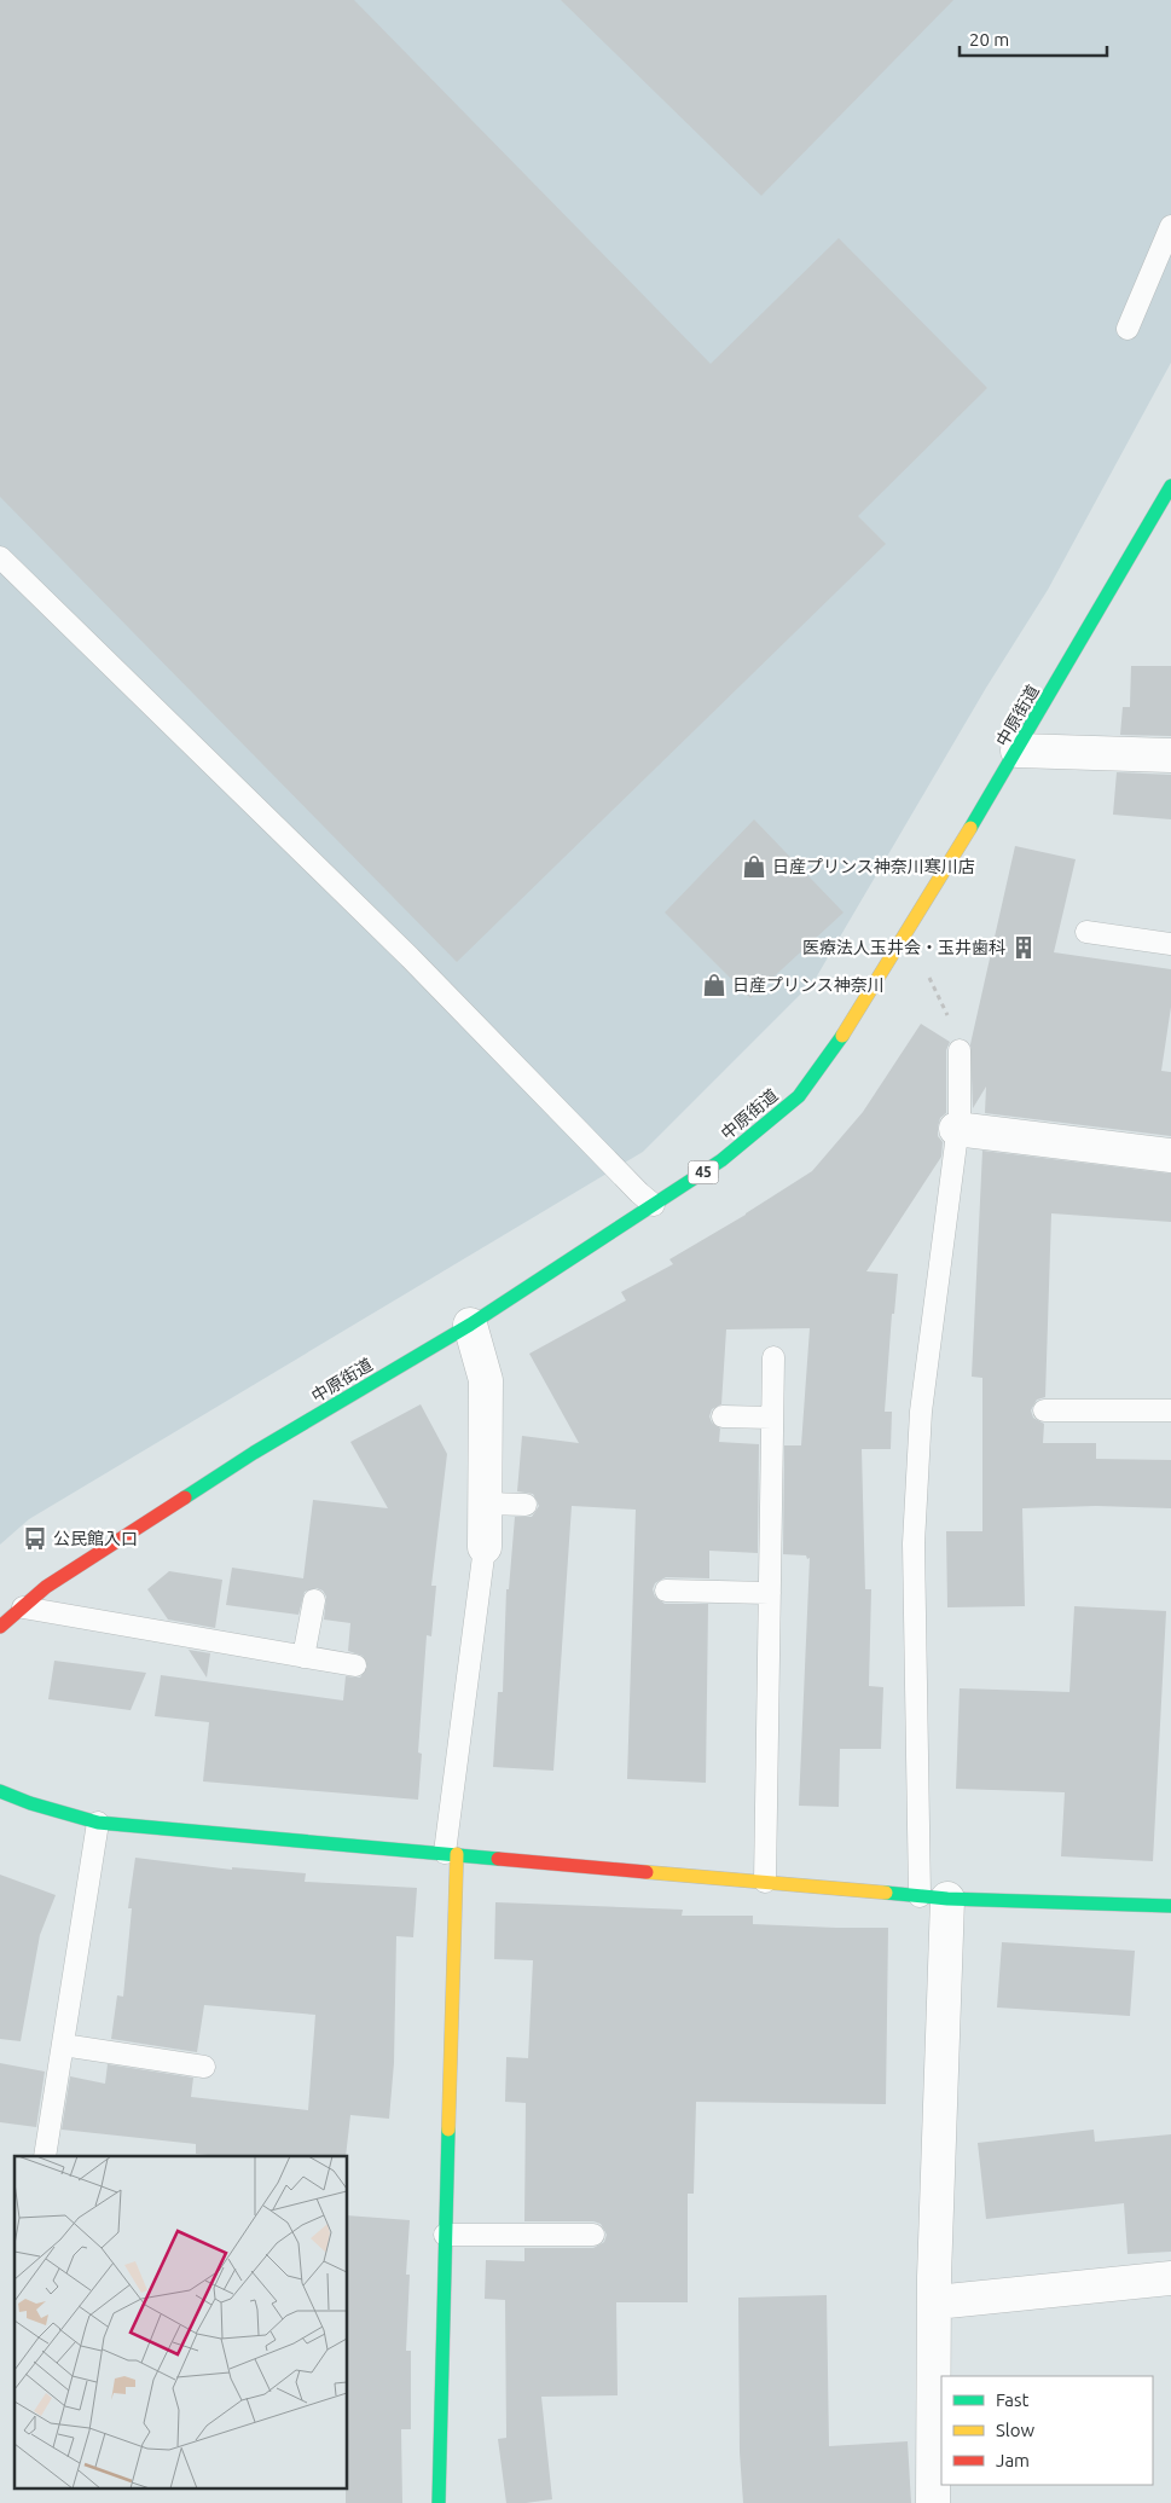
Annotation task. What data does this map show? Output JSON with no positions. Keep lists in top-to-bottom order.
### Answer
{
  "streets": {
    "street": ["中原街道", "45"]
  },
  "places": {
    "shop": ["日産プリンス神奈川寒川店", "日産プリンス神奈川"],
    "building": ["医療法人玉井会・玉井歯科"],
    "bus stop": ["公民館入口"]
  },
  "legend": ["Fast", "Slow", "Jam"],
  "scale_bar": "20 m"
}
